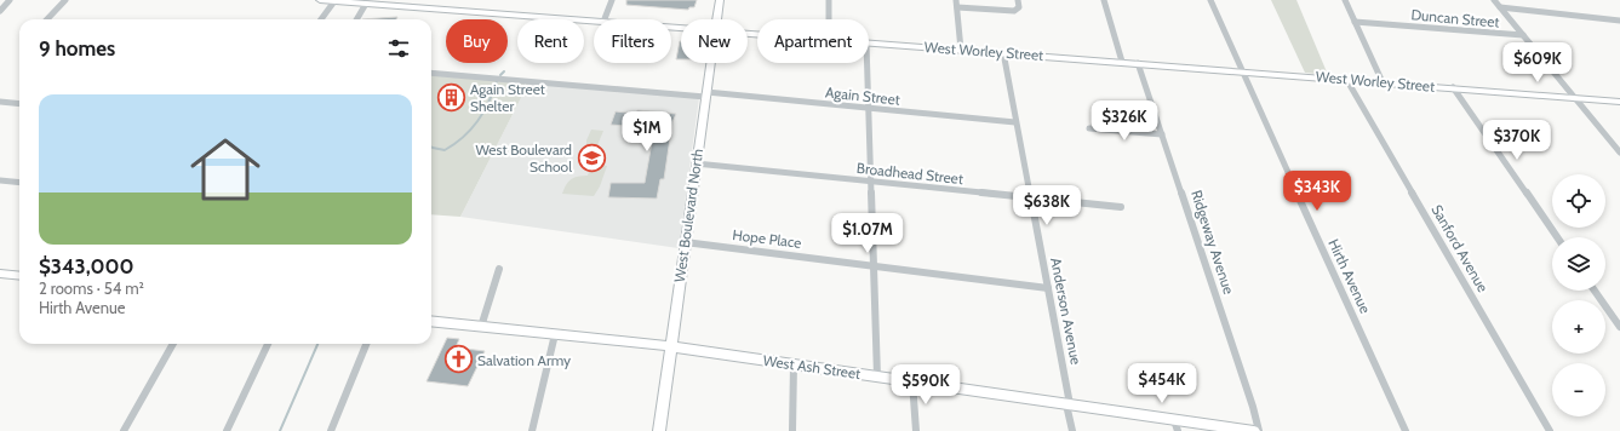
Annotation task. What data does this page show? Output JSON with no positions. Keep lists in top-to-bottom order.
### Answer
{
  "streets": {
    "street": [
      "Duncan Street",
      "West Worley Street",
      "Again Street",
      "Broadhead Street",
      "West Boulevard North",
      "Hope Place",
      "Ridgeway Avenue",
      "Sanford Avenue",
      "Hirth Avenue",
      "Anderson Avenue",
      "West Ash Street"
    ]
  },
  "crossings": [
    ["West Worley Street", "Ridgeway Avenue"],
    ["West Worley Street", "Sanford Avenue"],
    ["West Worley Street", "Hirth Avenue"],
    ["West Worley Street", "Anderson Avenue"],
    ["Again Street", "West Boulevard North"],
    ["Again Street", "Anderson Avenue"],
    ["Broadhead Street", "West Boulevard North"],
    ["Broadhead Street", "Anderson Avenue"],
    ["West Boulevard North", "Hope Place"],
    ["West Boulevard North", "West Ash Street"],
    ["Hope Place", "Anderson Avenue"],
    ["Anderson Avenue", "West Ash Street"]
  ],
  "places": {
    "building": ["Again Street Shelter"],
    "school or university": ["West Boulevard School"],
    "church": ["Salvation Army"]
  },
  "page": {
    "chip": [
      "Buy",
      "Rent",
      "Filters",
      "New",
      "Apartment"
    ],
    "heading": "9 homes",
    "price": [
      "$609K",
      "$326K",
      "$1M",
      "$370K",
      "$343K",
      "$638K",
      "$1.07M",
      "$454K",
      "$590K"
    ],
    "list": [
      {
        "name": "$343,000",
        "note": "2 rooms · 54 m² · Hirth Avenue"
      }
    ],
    "map_buttons": ["+", "−"]
  }
}
